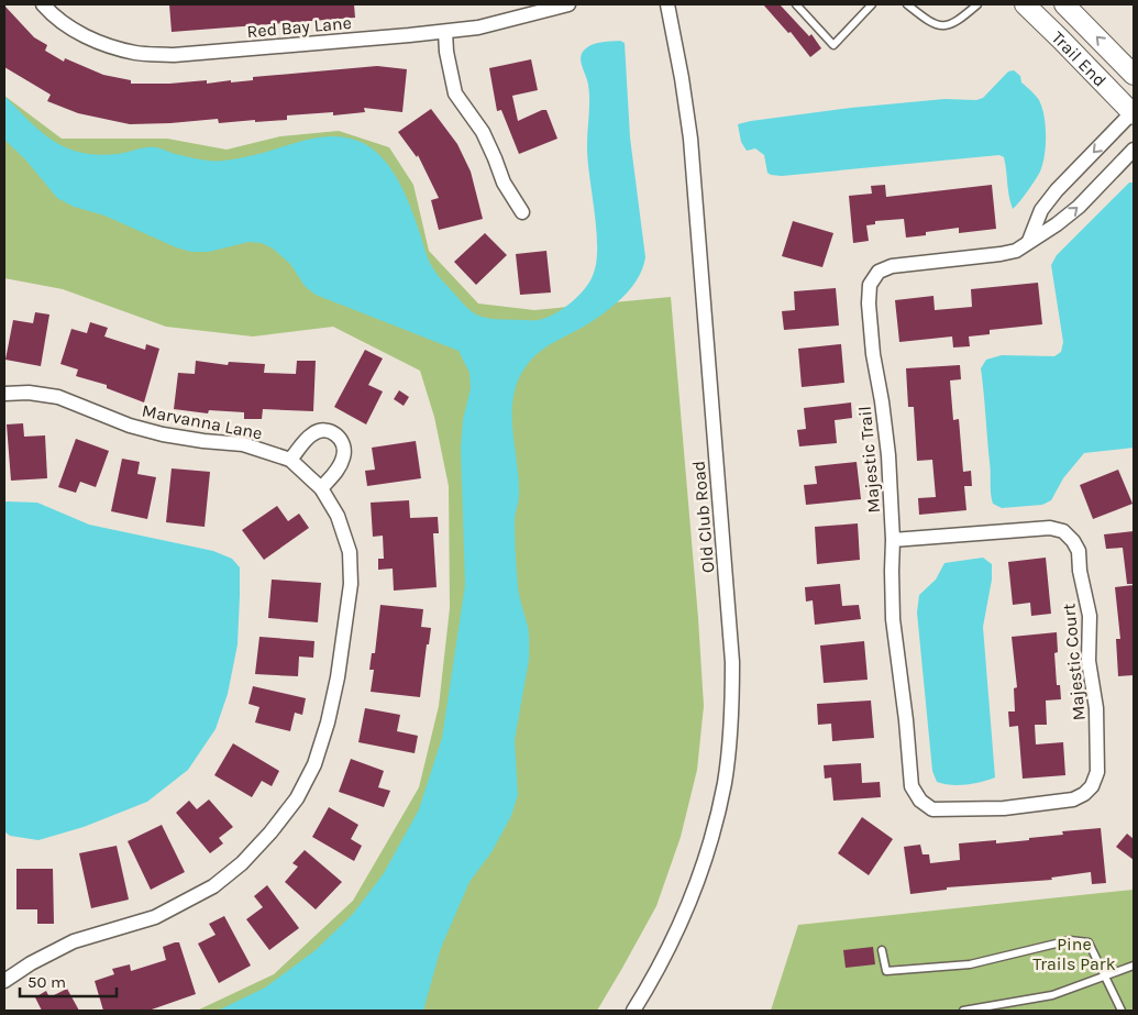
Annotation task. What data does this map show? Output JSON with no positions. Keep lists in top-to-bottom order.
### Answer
{
  "streets": {
    "street": [
      "Red Bay Lane",
      "Trail End",
      "Marvanna Lane",
      "Majestic Trail",
      "Old Club Road",
      "Majestic Court"
    ]
  },
  "crossings": [
    ["Majestic Trail", "Majestic Court"]
  ],
  "parks": ["Pine Trails Park"],
  "scale_bar": "50 m"
}
